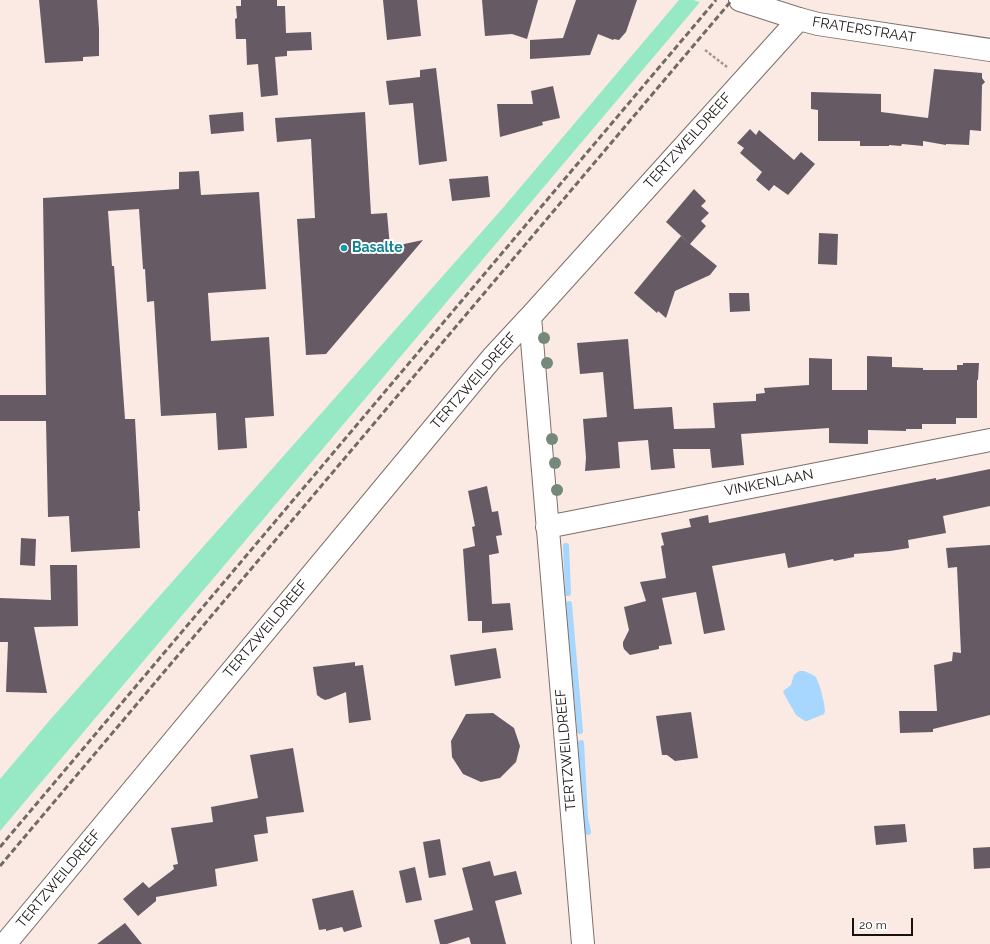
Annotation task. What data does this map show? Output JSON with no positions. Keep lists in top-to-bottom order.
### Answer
{
  "streets": {
    "street": ["FRATERSTRAAT", "TERTZWEILDREEF", "VINKENLAAN"]
  },
  "crossings": [
    ["FRATERSTRAAT", "TERTZWEILDREEF"],
    ["TERTZWEILDREEF", "VINKENLAAN"]
  ],
  "places": ["Basalte"],
  "scale_bar": "20 m"
}
